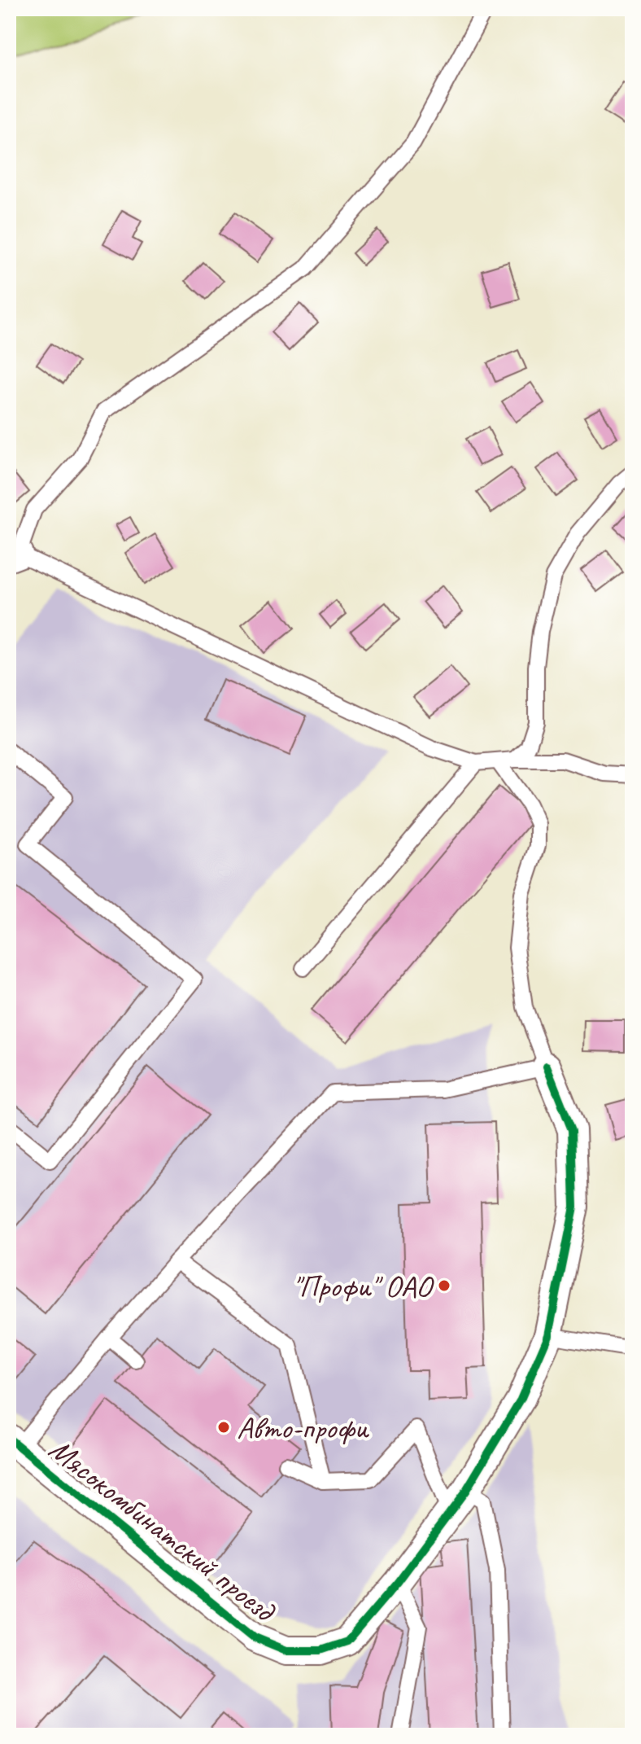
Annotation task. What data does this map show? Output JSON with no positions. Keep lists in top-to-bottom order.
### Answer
{
  "streets": {
    "street": ["Мясокомбинатский проезд"]
  },
  "places": ["\"Профи\" ОАО", "Авто-профи"]
}
